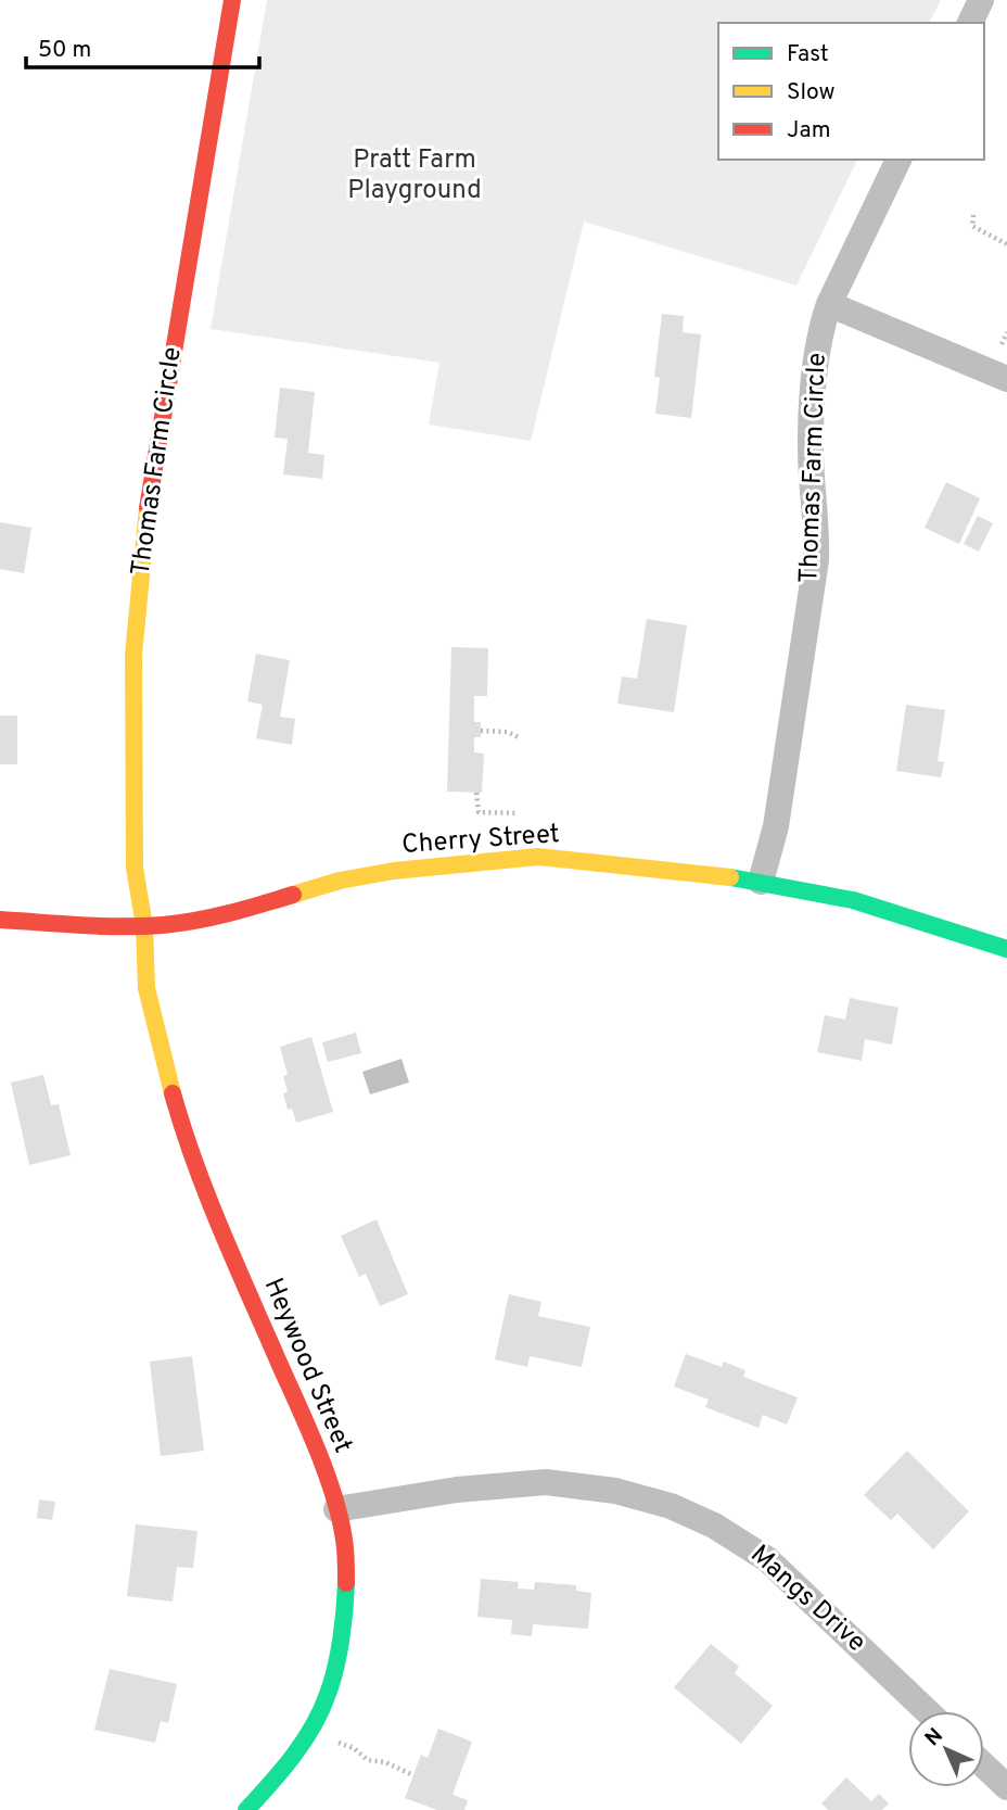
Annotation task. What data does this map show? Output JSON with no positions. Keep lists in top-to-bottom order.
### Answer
{
  "streets": {
    "street": [
      "Thomas Farm Circle",
      "Cherry Street",
      "Heywood Street",
      "Mangs Drive"
    ]
  },
  "crossings": [
    ["Thomas Farm Circle", "Cherry Street"],
    ["Thomas Farm Circle", "Heywood Street"],
    ["Cherry Street", "Heywood Street"],
    ["Heywood Street", "Mangs Drive"]
  ],
  "parks": ["Pratt Farm Playground"],
  "legend": ["Fast", "Slow", "Jam"],
  "scale_bar": "50 m",
  "north": "top left"
}
